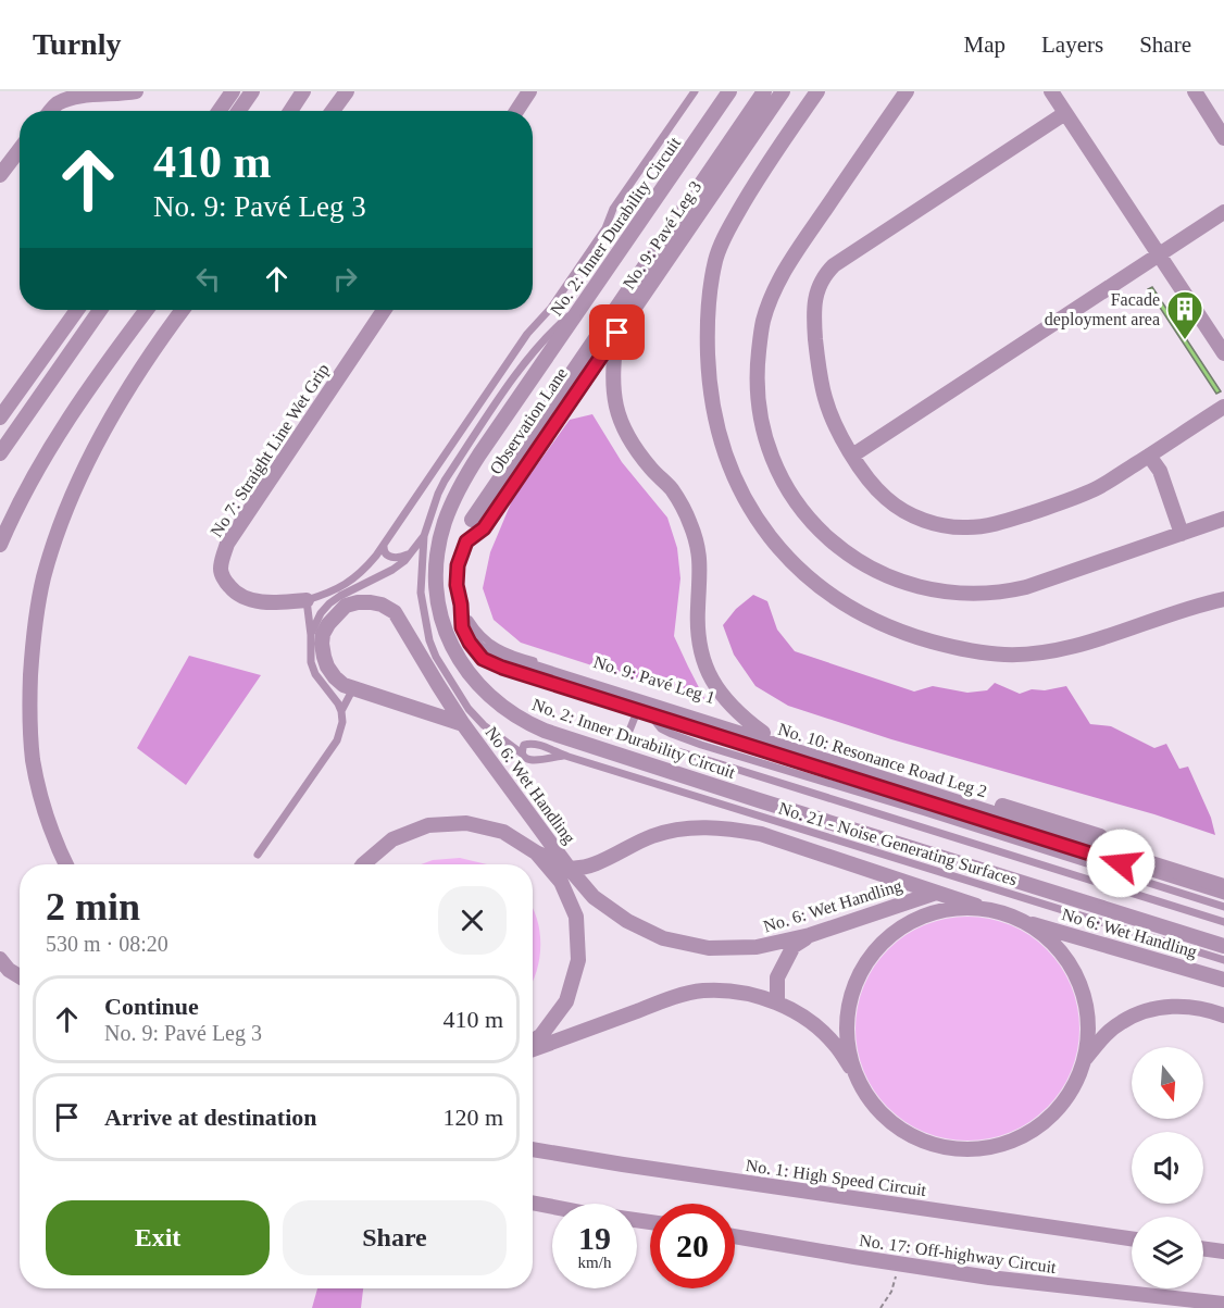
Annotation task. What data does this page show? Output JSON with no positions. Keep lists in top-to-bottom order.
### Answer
{
  "streets": {
    "street": [
      "No. 2: Inner Durability Circuit",
      "No. 9: Pavé Leg 3",
      "No 7: Straight Line Wet Grip",
      "No. 9: Pavé Leg 1",
      "No. 10: Resonance Road Leg 2",
      "No 6: Wet Handling",
      "No. 6: Wet Handling",
      "No. 1: High Speed Circuit",
      "No. 17: Off-highway Circuit"
    ],
    "lane": ["Observation Lane", "No. 21 - Noise Generating Surfaces"]
  },
  "crossings": [
    ["No. 9: Pavé Leg 1", "No. 10: Resonance Road Leg 2"],
    ["No 6: Wet Handling", "No. 6: Wet Handling"]
  ],
  "places": {
    "building": ["Facade deployment area"]
  },
  "north": "bottom",
  "page": {
    "header": "Turnly",
    "nav": ["Map", "Layers", "Share"],
    "turn": ["410 m", "No. 9: Pavé Leg 3"],
    "heading": ["2 min", "530 m · 08:20"],
    "list": [
      {
        "name": "Continue",
        "note": "No. 9: Pavé Leg 3",
        "value": "410 m"
      },
      {
        "name": "Arrive at destination",
        "value": "120 m"
      }
    ],
    "buttons": ["Exit", "Share"],
    "speed": "19 km/h",
    "limit": "20"
  }
}
